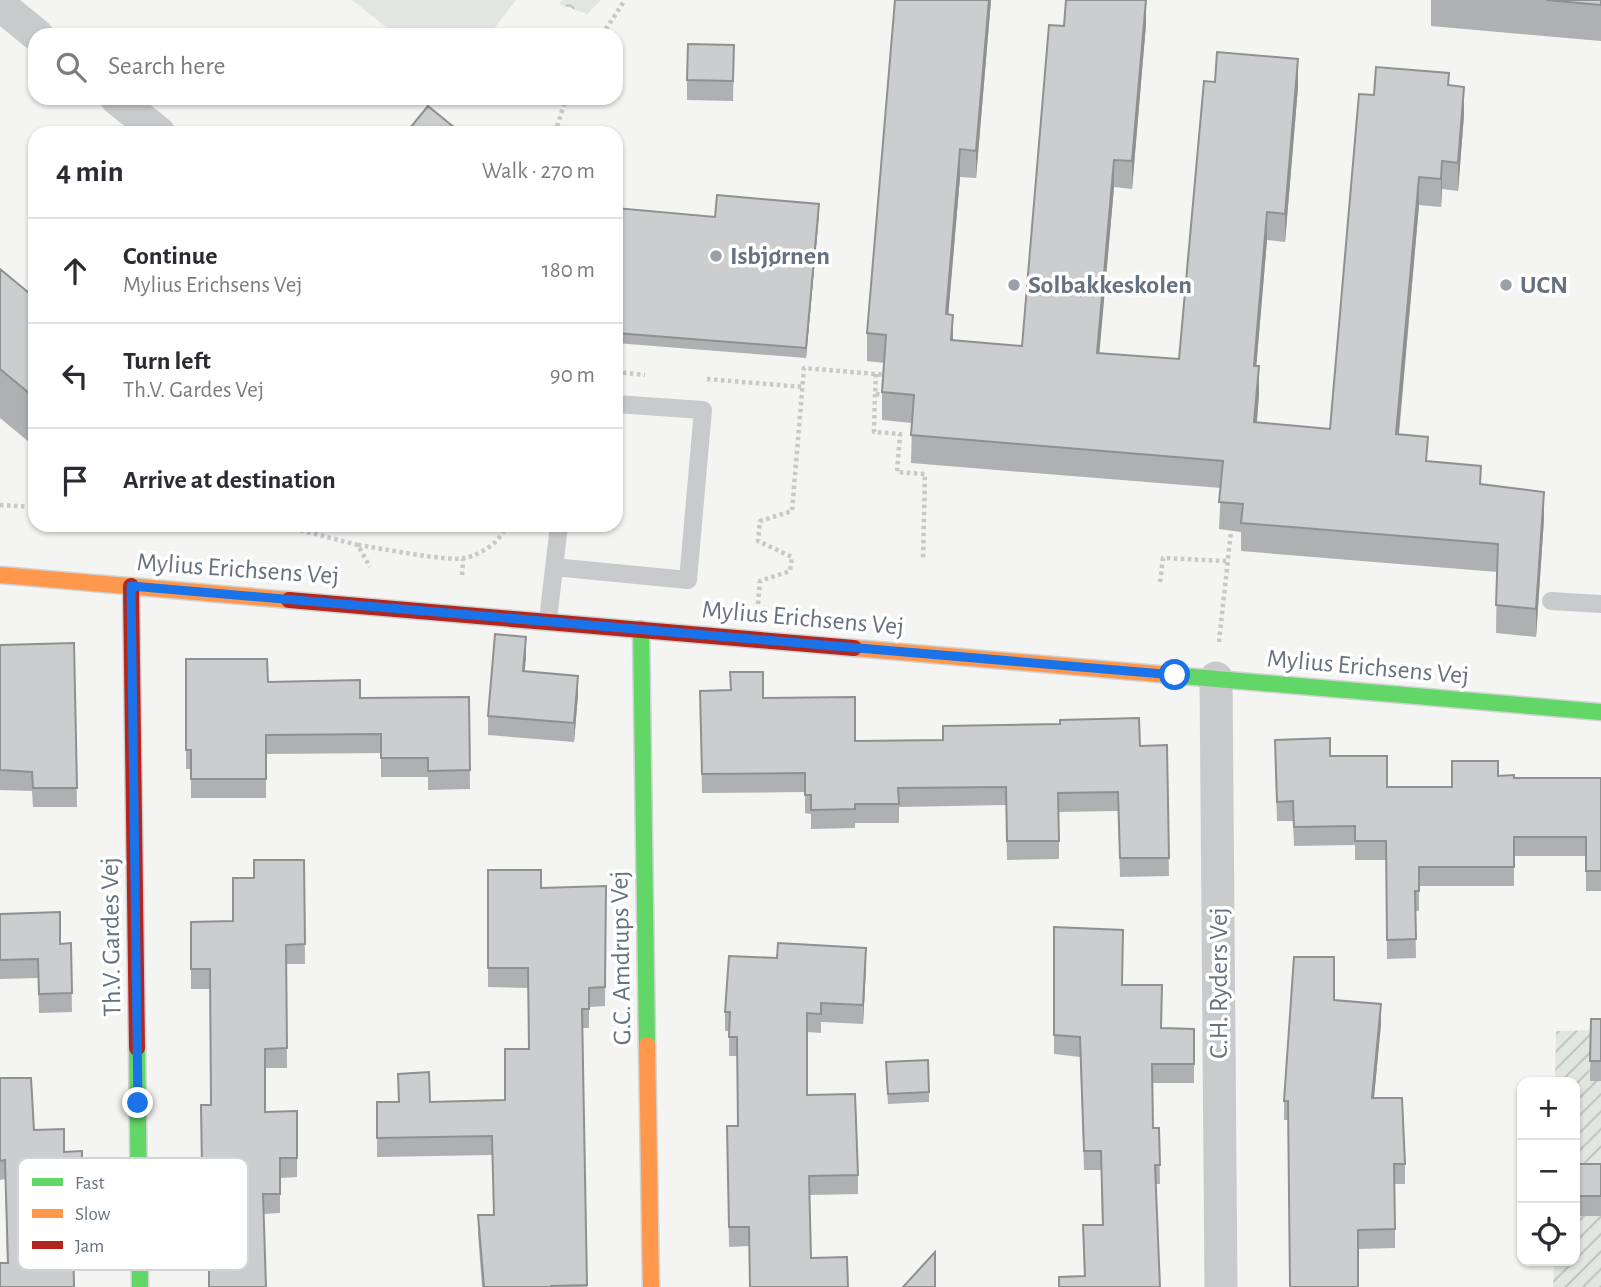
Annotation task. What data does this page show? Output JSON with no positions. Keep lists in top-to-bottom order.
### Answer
{
  "streets": {
    "street": [
      "Mylius Erichsens Vej",
      "Th.V. Gardes Vej",
      "G.C. Amdrups Vej",
      "C.H. Ryders Vej"
    ]
  },
  "crossings": [
    ["Mylius Erichsens Vej", "Th.V. Gardes Vej"],
    ["Mylius Erichsens Vej", "G.C. Amdrups Vej"],
    ["Mylius Erichsens Vej", "C.H. Ryders Vej"]
  ],
  "places": ["Isbjørnen", "Solbakkeskolen", "UCN"],
  "legend": ["Fast", "Slow", "Jam"],
  "page": {
    "search": "Search here",
    "heading": ["4 min", "Walk · 270 m"],
    "list": [
      ["Continue", "Mylius Erichsens Vej", "180 m"],
      ["Turn left", "Th.V. Gardes Vej", "90 m"],
      "Arrive at destination"
    ],
    "map_buttons": ["+", "−"]
  }
}
